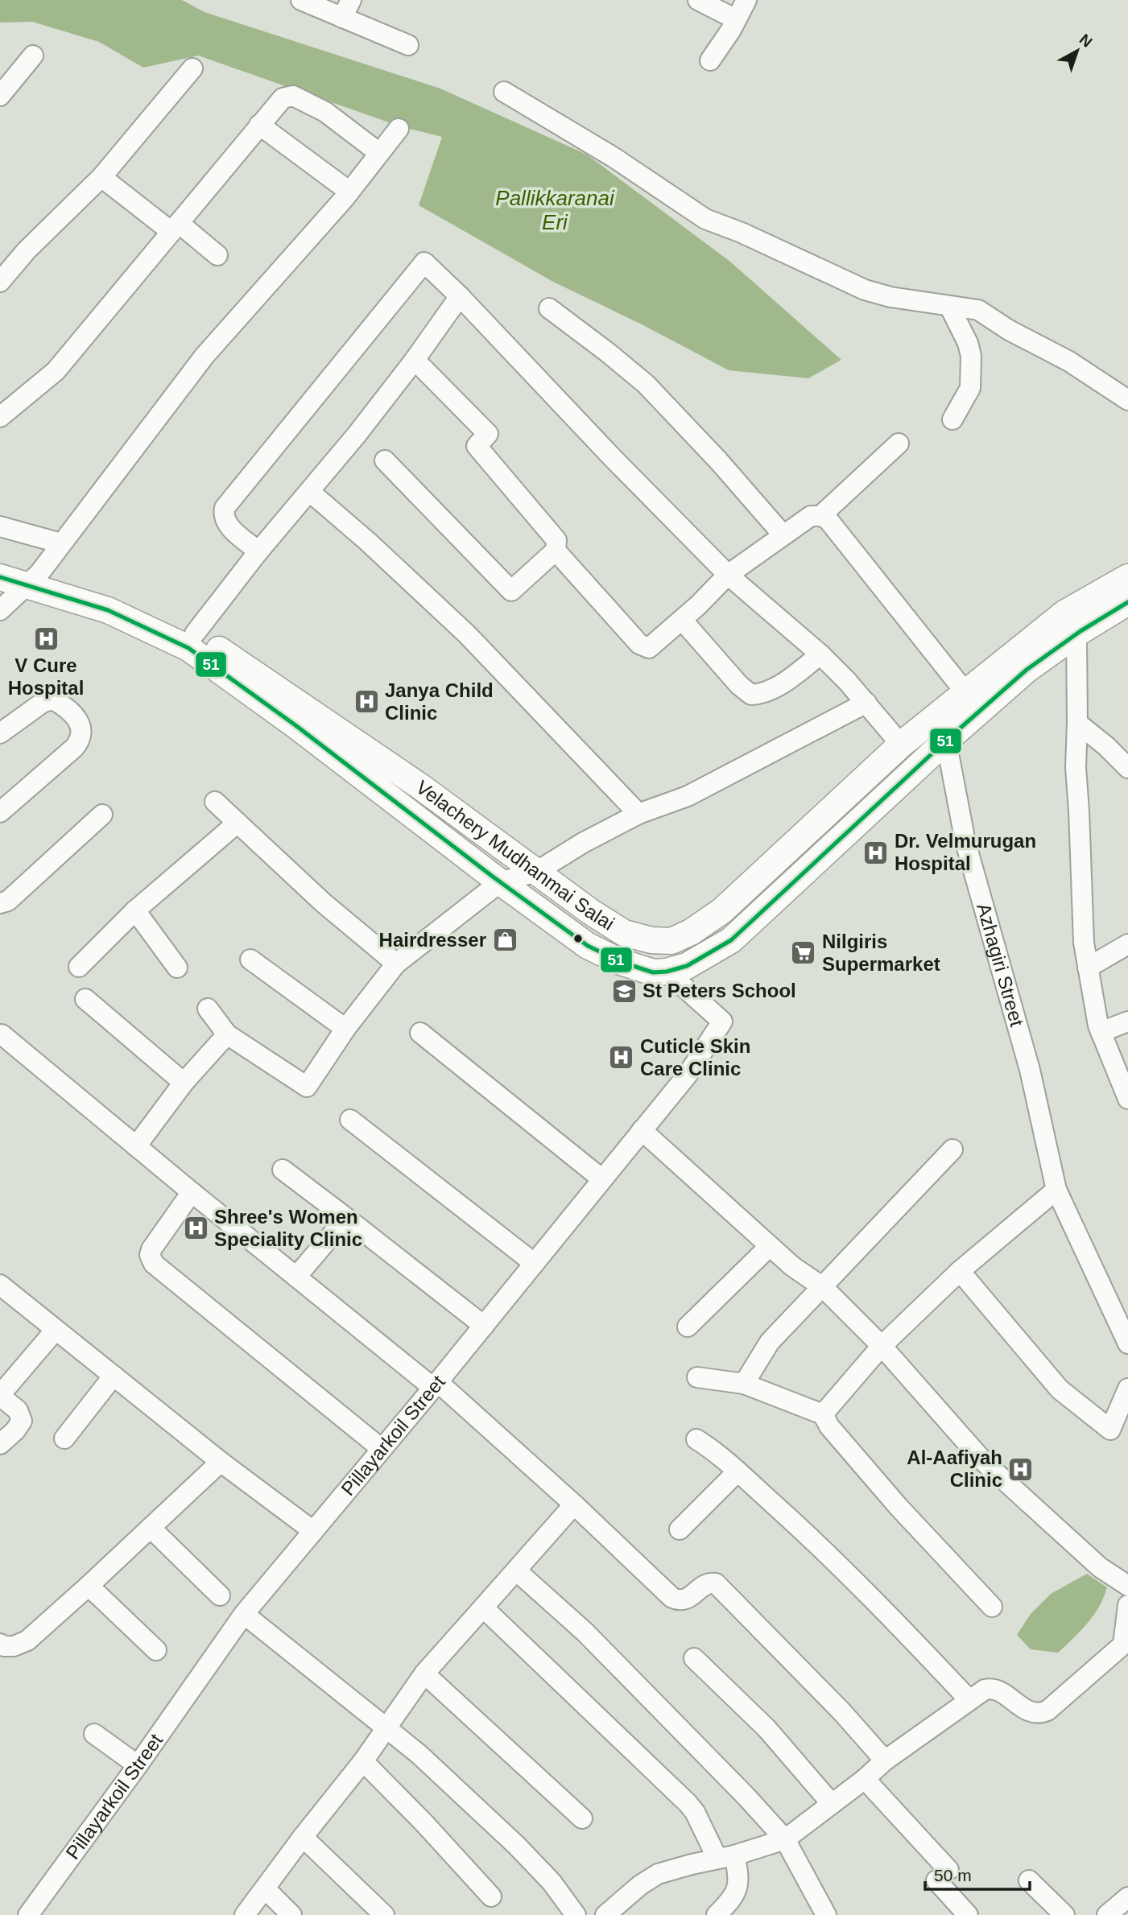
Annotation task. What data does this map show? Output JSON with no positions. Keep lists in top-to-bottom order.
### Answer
{
  "streets": {
    "main road": ["Velachery Mudhanmai Salai"],
    "street": ["Azhagiri Street", "Pillayarkoil Street"]
  },
  "crossings": [
    ["Velachery Mudhanmai Salai", "Pillayarkoil Street"]
  ],
  "water": ["Pallikkaranai Eri"],
  "places": {
    "hospital": [
      "V Cure Hospital",
      "Janya Child Clinic",
      "Dr. Velmurugan Hospital",
      "Cuticle Skin Care Clinic",
      "Shree's Women Speciality Clinic",
      "Al-Aafiyah Clinic"
    ],
    "shop": ["Hairdresser"],
    "supermarket": ["Nilgiris Supermarket"],
    "school or university": ["St Peters School"]
  },
  "lines": ["transit line 51"],
  "scale_bar": "50 m",
  "north": "top right"
}
